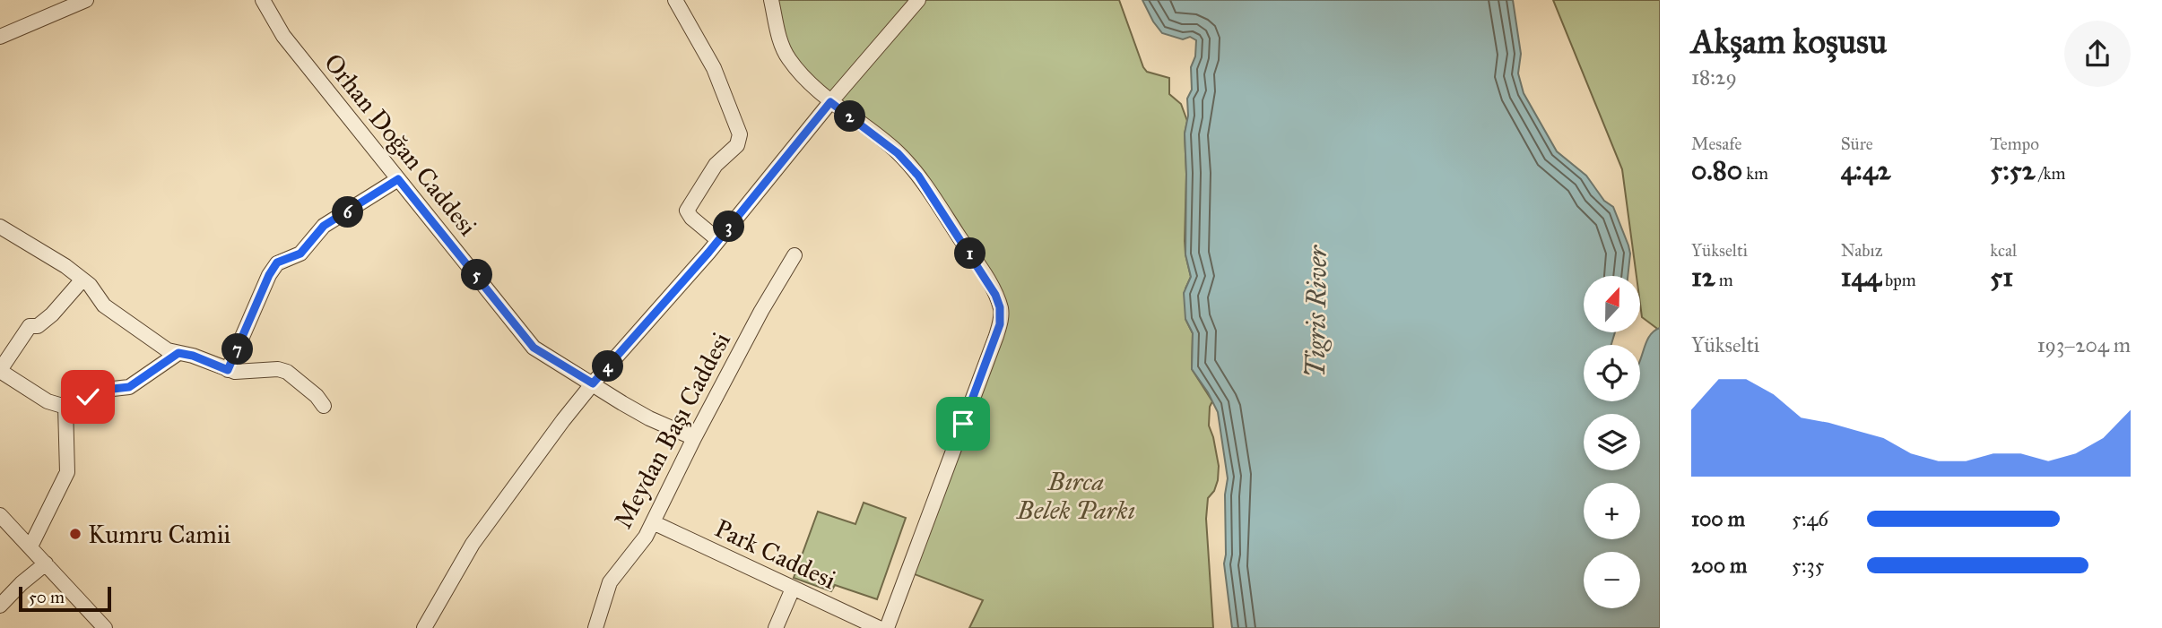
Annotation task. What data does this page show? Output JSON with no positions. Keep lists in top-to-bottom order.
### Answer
{
  "streets": {
    "street": ["Orhan Doğan Caddesi", "Meydan Başı Caddesi", "Park Caddesi"]
  },
  "crossings": [
    ["Orhan Doğan Caddesi", "Meydan Başı Caddesi"],
    ["Meydan Başı Caddesi", "Park Caddesi"]
  ],
  "water": ["Tigris River"],
  "parks": ["Bırca Belek Parkı"],
  "places": ["Kumru Camii"],
  "scale_bar": "50 m",
  "north": "top",
  "page": {
    "heading": ["Akşam koşusu", "18:29"],
    "pins": [
      "2",
      "6",
      "3",
      "1",
      "5",
      "7",
      "4"
    ],
    "stats": [
      ["Mesafe", "0.80 km"],
      ["Süre", "4:42"],
      ["Tempo", "5:52 /km"],
      ["Yükselti", "12 m"],
      ["Nabız", "144 bpm"],
      ["kcal", "51"]
    ],
    "map_buttons": ["+", "−"],
    "chart": ["Yükselti", "193–204 m"],
    "list": [
      {
        "name": "100 m",
        "note": "5:46"
      },
      {
        "name": "200 m",
        "note": "5:35"
      }
    ],
    "scale": "50 m"
  }
}
